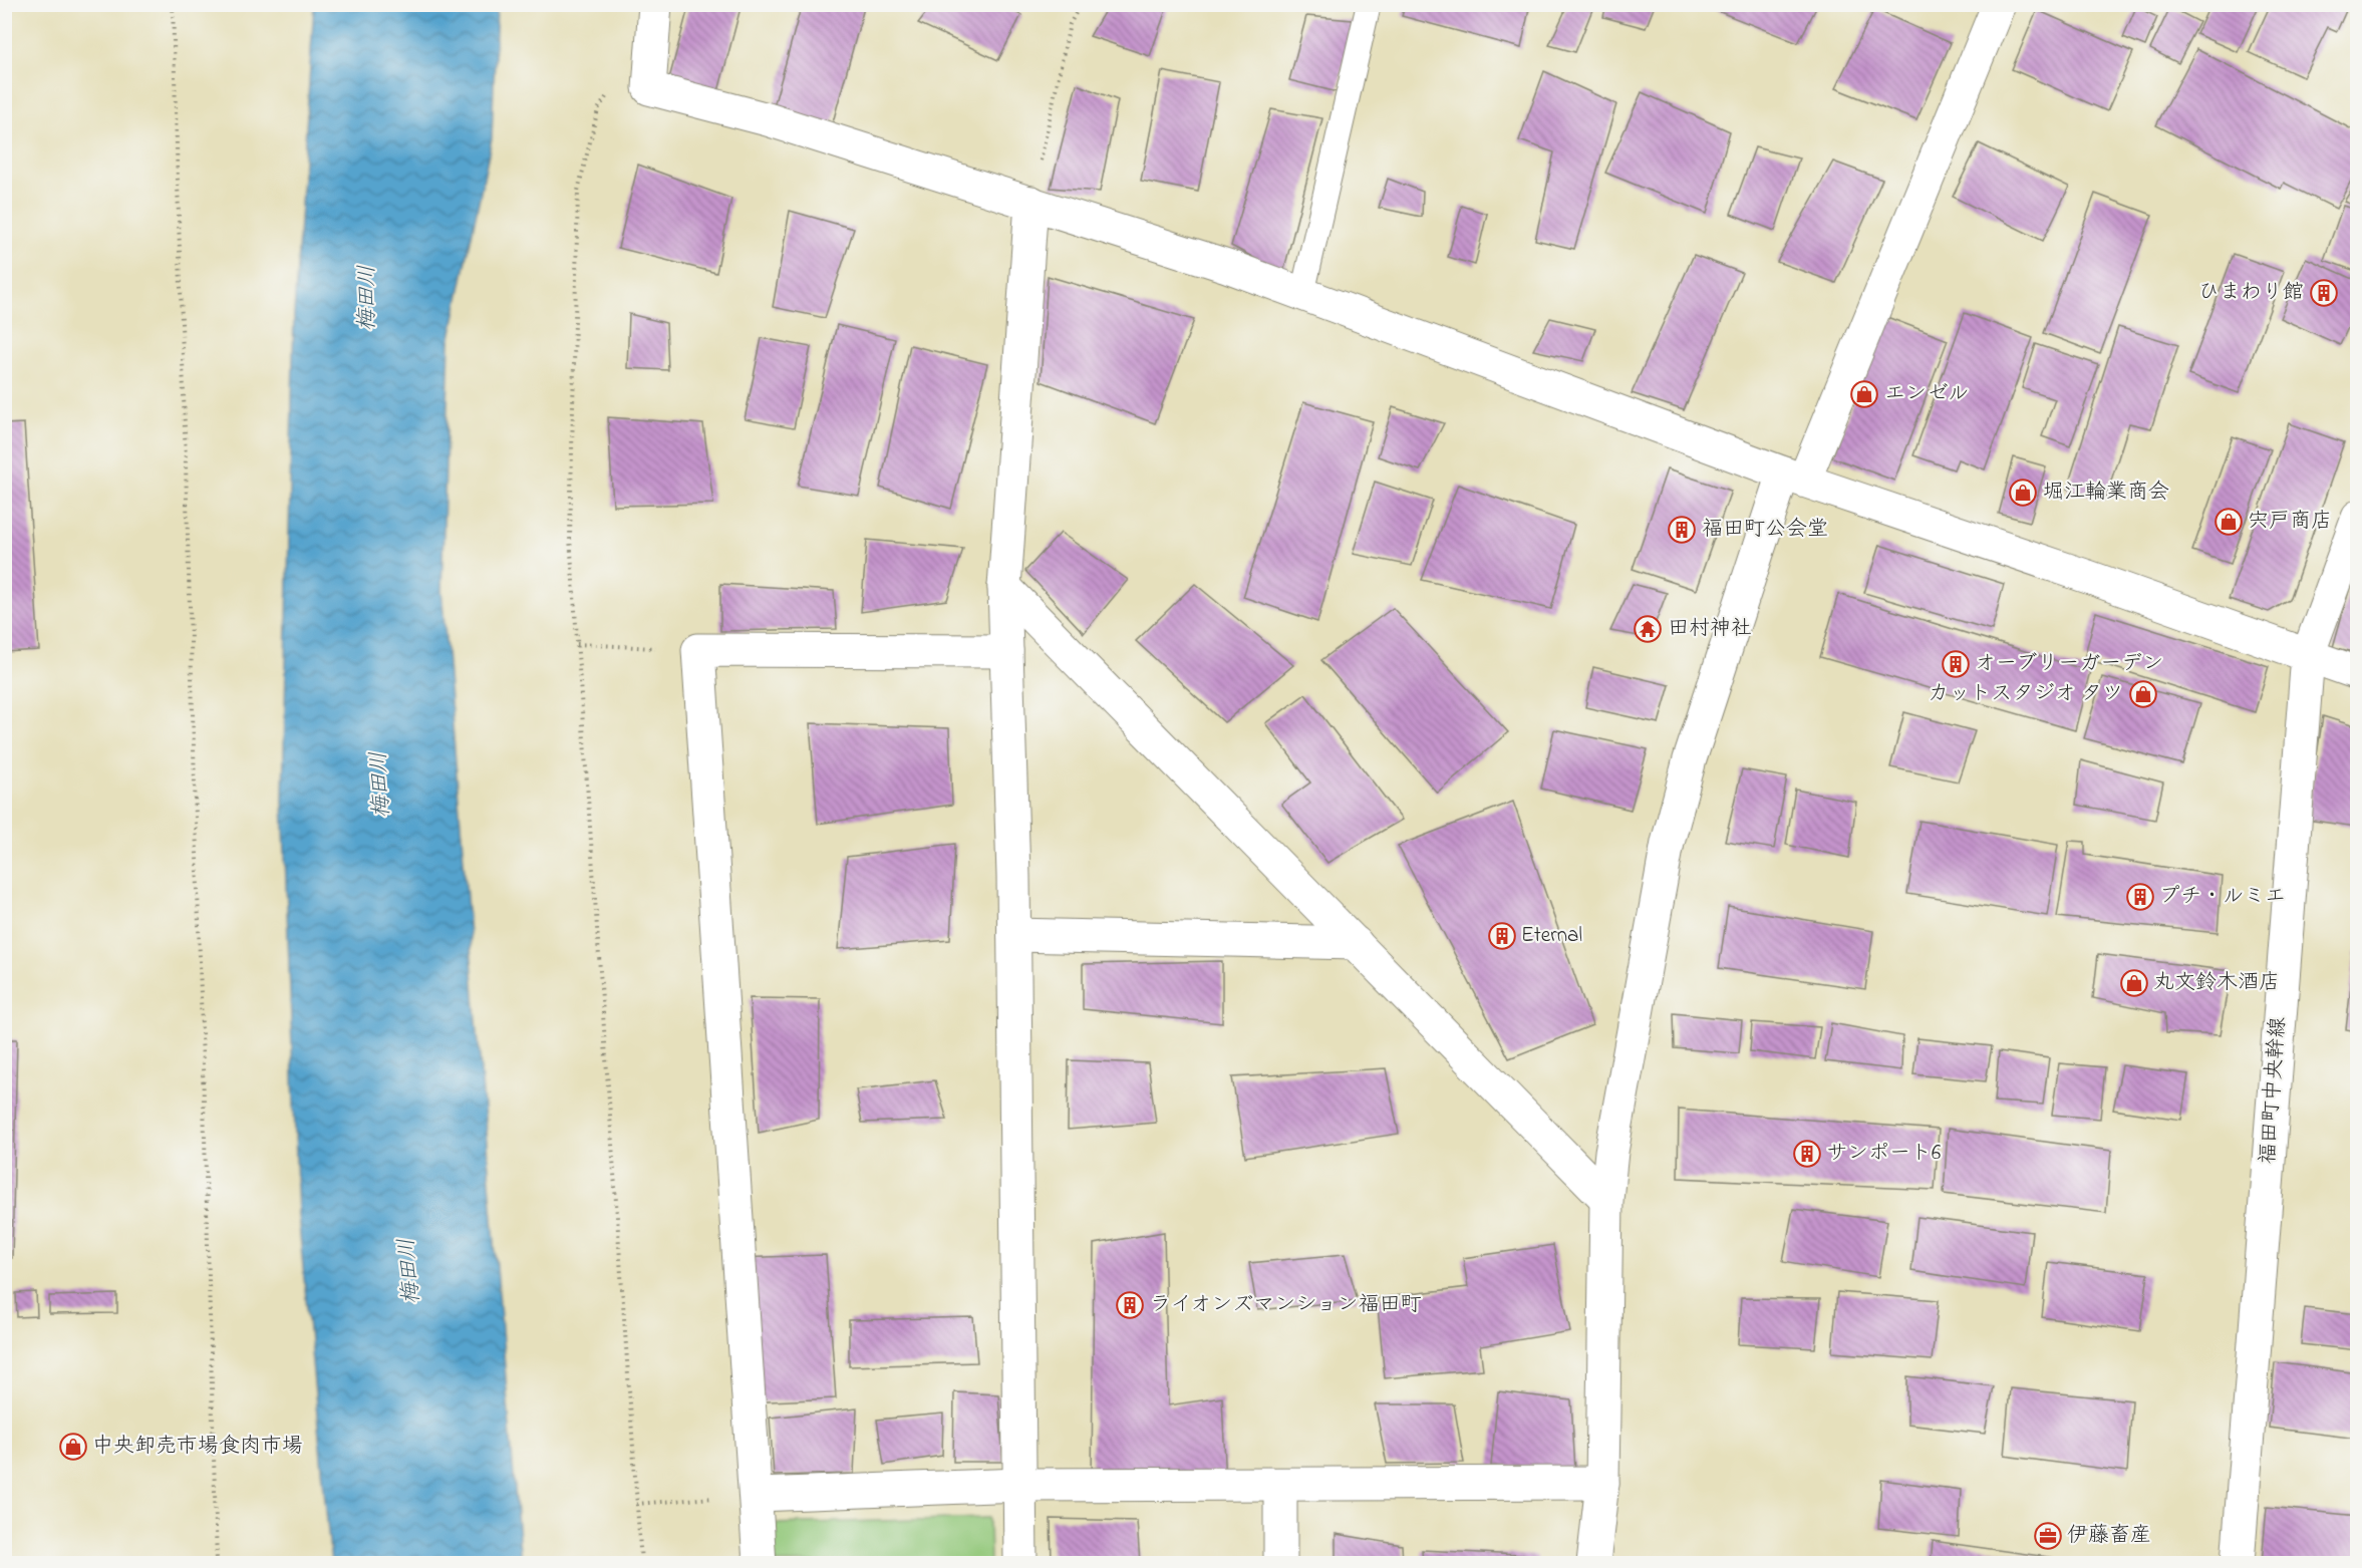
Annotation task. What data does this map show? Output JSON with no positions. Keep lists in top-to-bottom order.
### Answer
{
  "streets": {
    "street": ["福田町中央幹線"]
  },
  "water": ["梅田川"],
  "places": {
    "building": [
      "ひまわり館",
      "福田町公会堂",
      "オーブリーガーデン",
      "プチ・ルミエ",
      "Eternal",
      "サンポート6",
      "ライオンズマンション福田町"
    ],
    "shop": [
      "エンゼル",
      "堀江輪業商会",
      "宍戸商店",
      "カットスタジオ タツ",
      "丸文鈴木酒店",
      "中央卸売市場食肉市場"
    ],
    "temple": ["田村神社"],
    "office": ["伊藤畜産"]
  }
}
